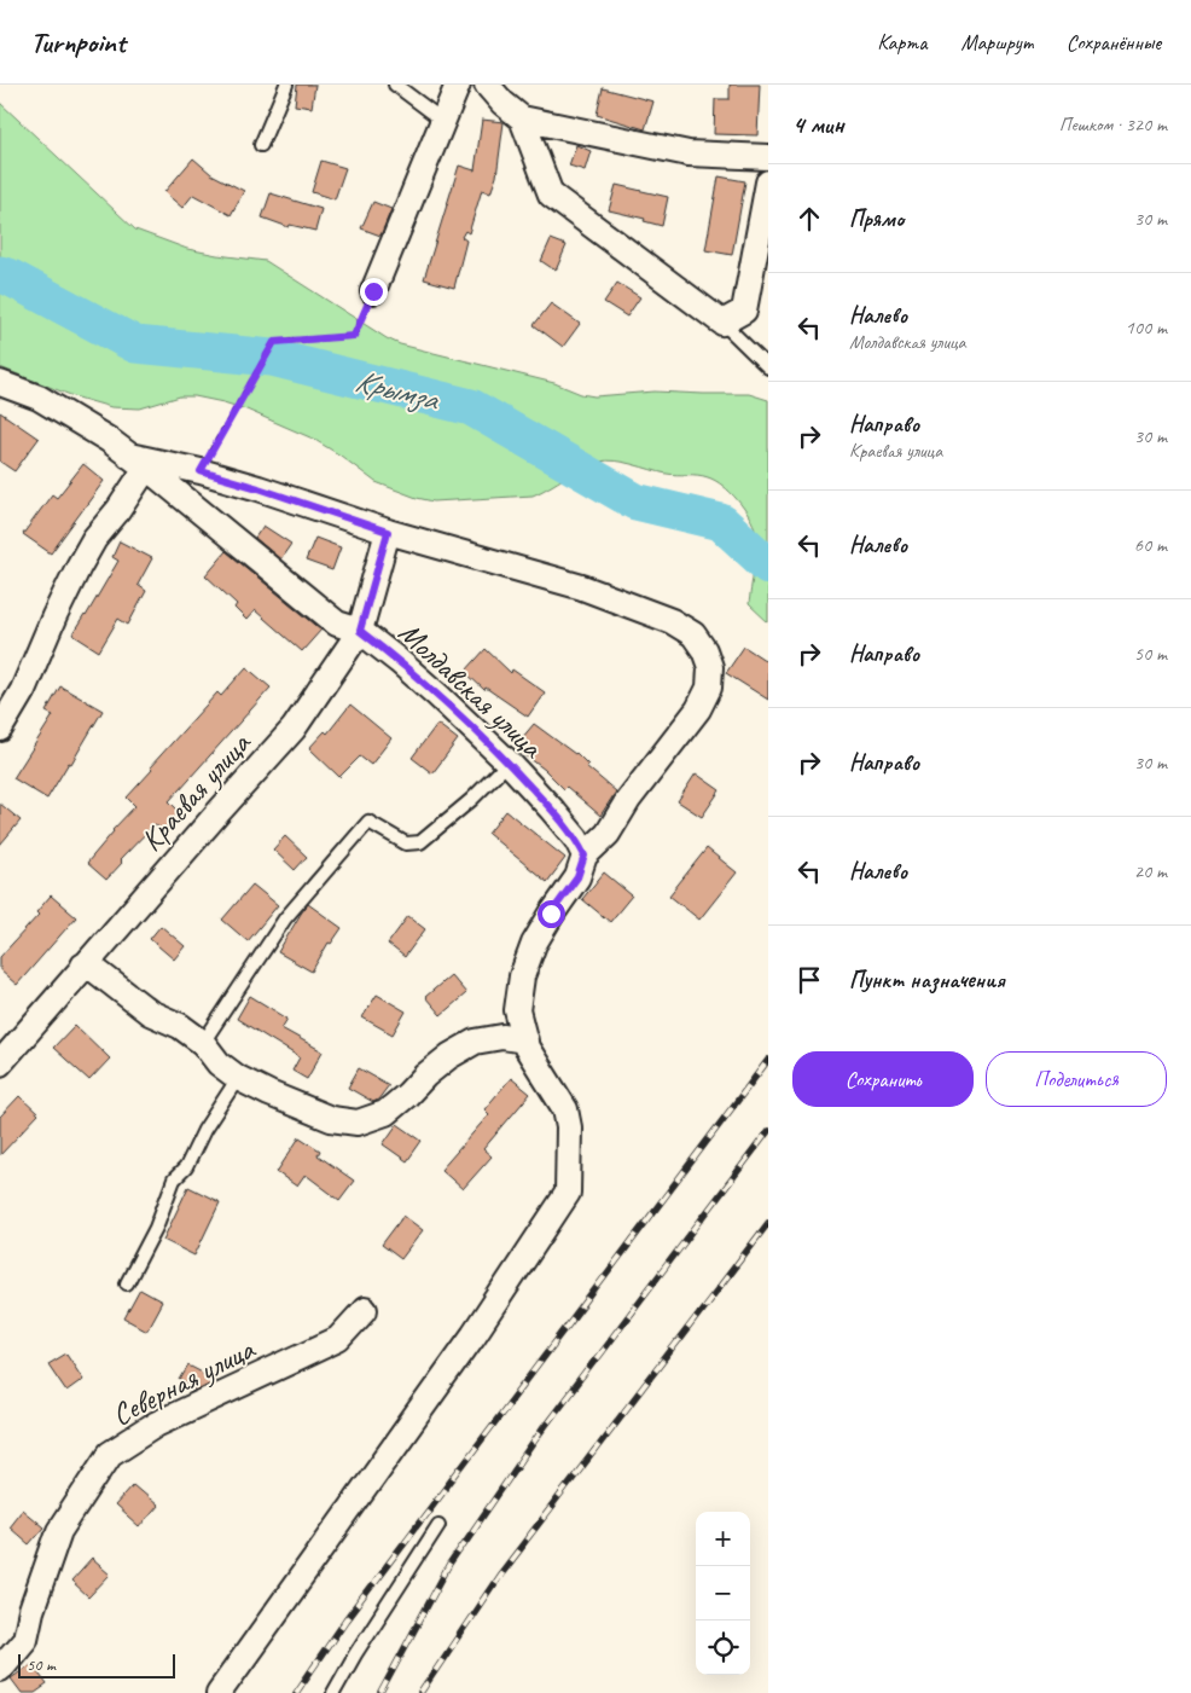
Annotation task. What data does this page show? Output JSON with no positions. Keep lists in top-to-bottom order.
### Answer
{
  "streets": {
    "street": ["Молдавская улица", "Краевая улица", "Северная улица"]
  },
  "crossings": [
    ["Молдавская улица", "Краевая улица"]
  ],
  "water": ["Крымза"],
  "scale_bar": "50 m",
  "page": {
    "header": "Turnpoint",
    "nav": ["Карта", "Маршрут", "Сохранённые"],
    "heading": ["4 мин", "Пешком · 320 m"],
    "list": [
      ["Прямо", "30 m"],
      ["Налево", "Молдавская улица", "100 m"],
      ["Направо", "Краевая улица", "30 m"],
      ["Налево", "60 m"],
      ["Направо", "50 m"],
      ["Направо", "30 m"],
      ["Налево", "20 m"],
      "Пункт назначения"
    ],
    "buttons": ["Сохранить", "Поделиться"],
    "map_buttons": ["+", "−"],
    "scale": "50 m"
  }
}
